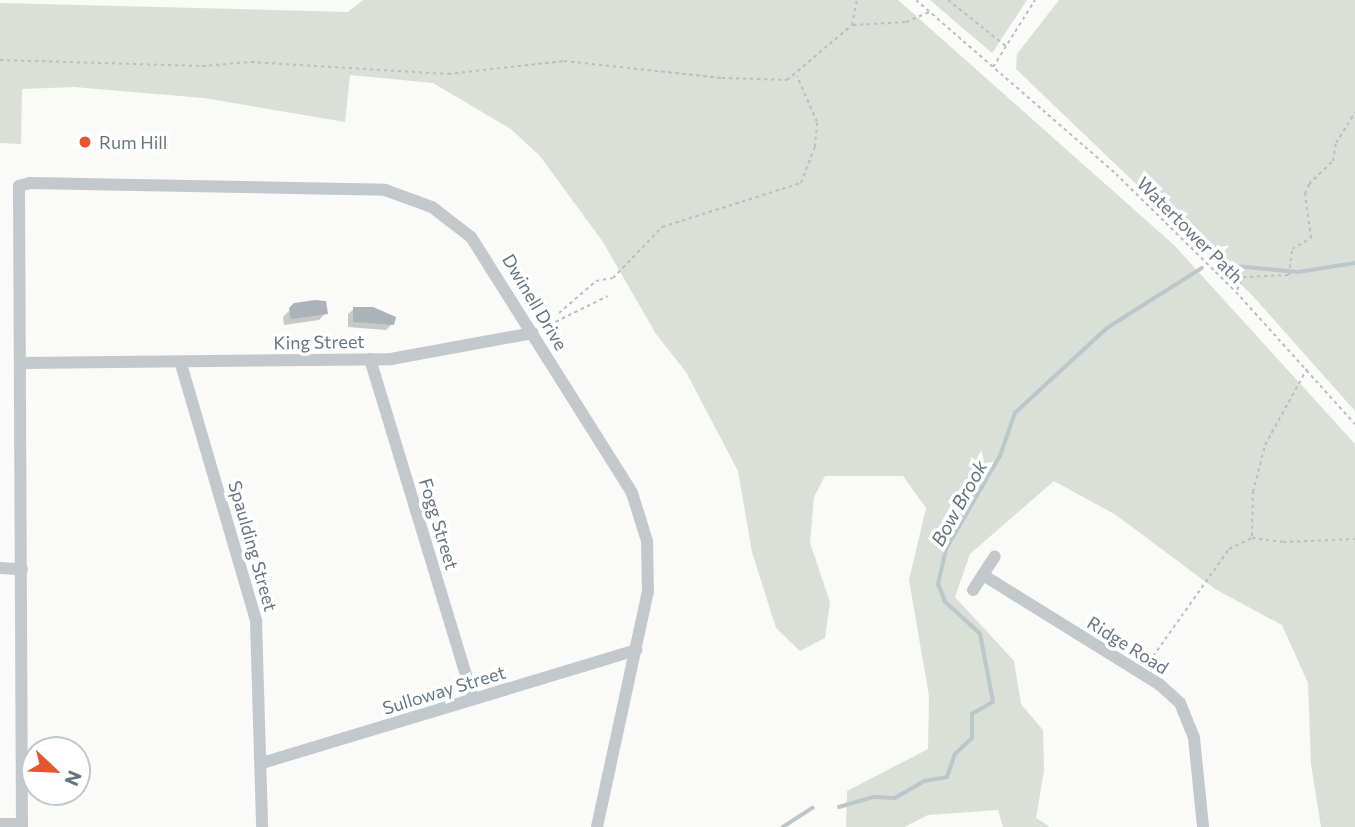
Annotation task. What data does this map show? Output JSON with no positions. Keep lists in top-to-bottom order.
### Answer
{
  "streets": {
    "street": [
      "Dwinell Drive",
      "King Street",
      "Fogg Street",
      "Spaulding Street",
      "Ridge Road",
      "Sulloway Street"
    ],
    "path": ["Watertower Path"]
  },
  "crossings": [
    ["Dwinell Drive", "King Street"],
    ["Dwinell Drive", "Sulloway Street"],
    ["King Street", "Fogg Street"],
    ["King Street", "Spaulding Street"],
    ["Fogg Street", "Sulloway Street"],
    ["Spaulding Street", "Sulloway Street"]
  ],
  "water": ["Bow Brook"],
  "places": ["Rum Hill"],
  "north": "bottom right"
}
